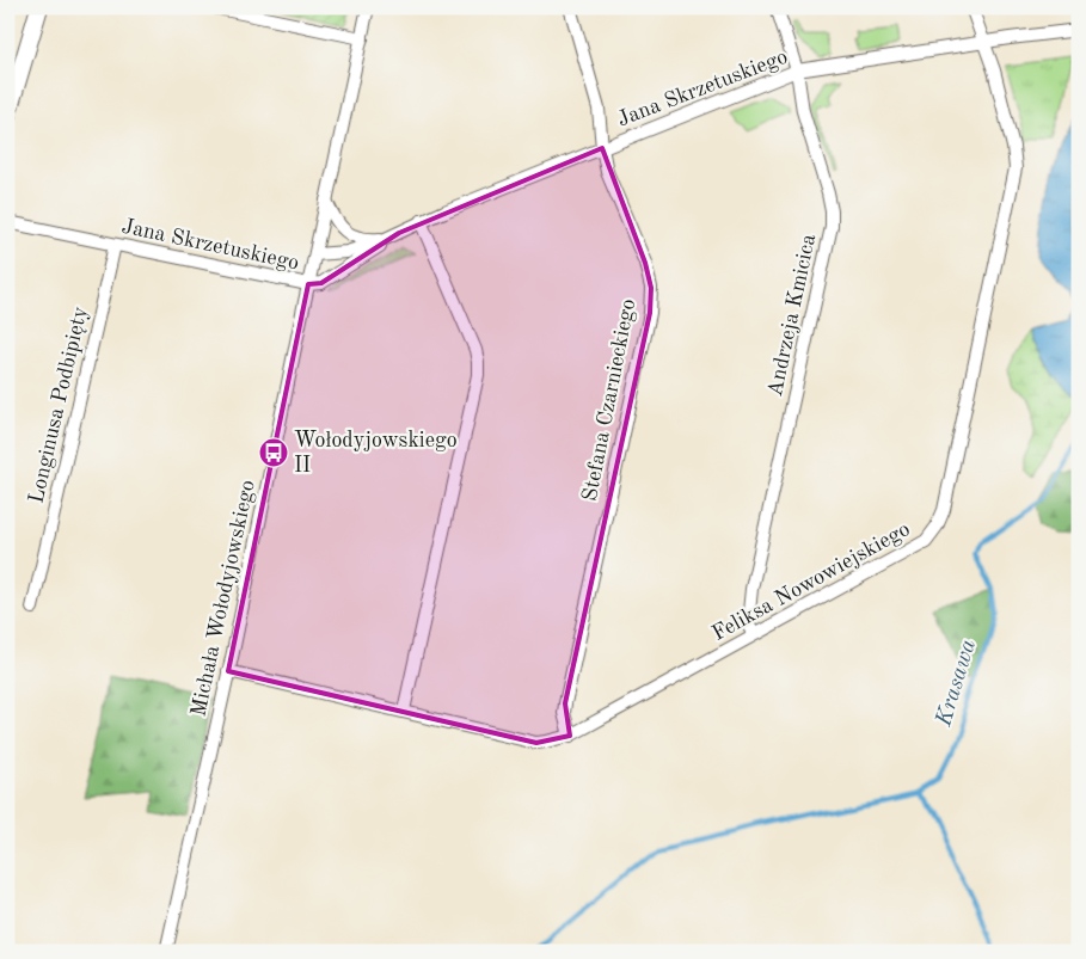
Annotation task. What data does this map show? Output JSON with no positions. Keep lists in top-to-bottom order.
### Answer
{
  "streets": {
    "street": [
      "Jana Skrzetuskiego",
      "Andrzeja Kmicica",
      "Stefana Czarnieckiego",
      "Longinusa Podbipięty",
      "Feliksa Nowowiejskiego",
      "Michała Wołodyjowskiego"
    ]
  },
  "crossings": [
    ["Jana Skrzetuskiego", "Andrzeja Kmicica"],
    ["Jana Skrzetuskiego", "Stefana Czarnieckiego"],
    ["Jana Skrzetuskiego", "Longinusa Podbipięty"],
    ["Jana Skrzetuskiego", "Feliksa Nowowiejskiego"],
    ["Jana Skrzetuskiego", "Michała Wołodyjowskiego"],
    ["Andrzeja Kmicica", "Feliksa Nowowiejskiego"],
    ["Stefana Czarnieckiego", "Feliksa Nowowiejskiego"],
    ["Feliksa Nowowiejskiego", "Michała Wołodyjowskiego"]
  ],
  "water": ["Krasawa"],
  "places": {
    "bus stop": ["Wołodyjowskiego II"]
  }
}
